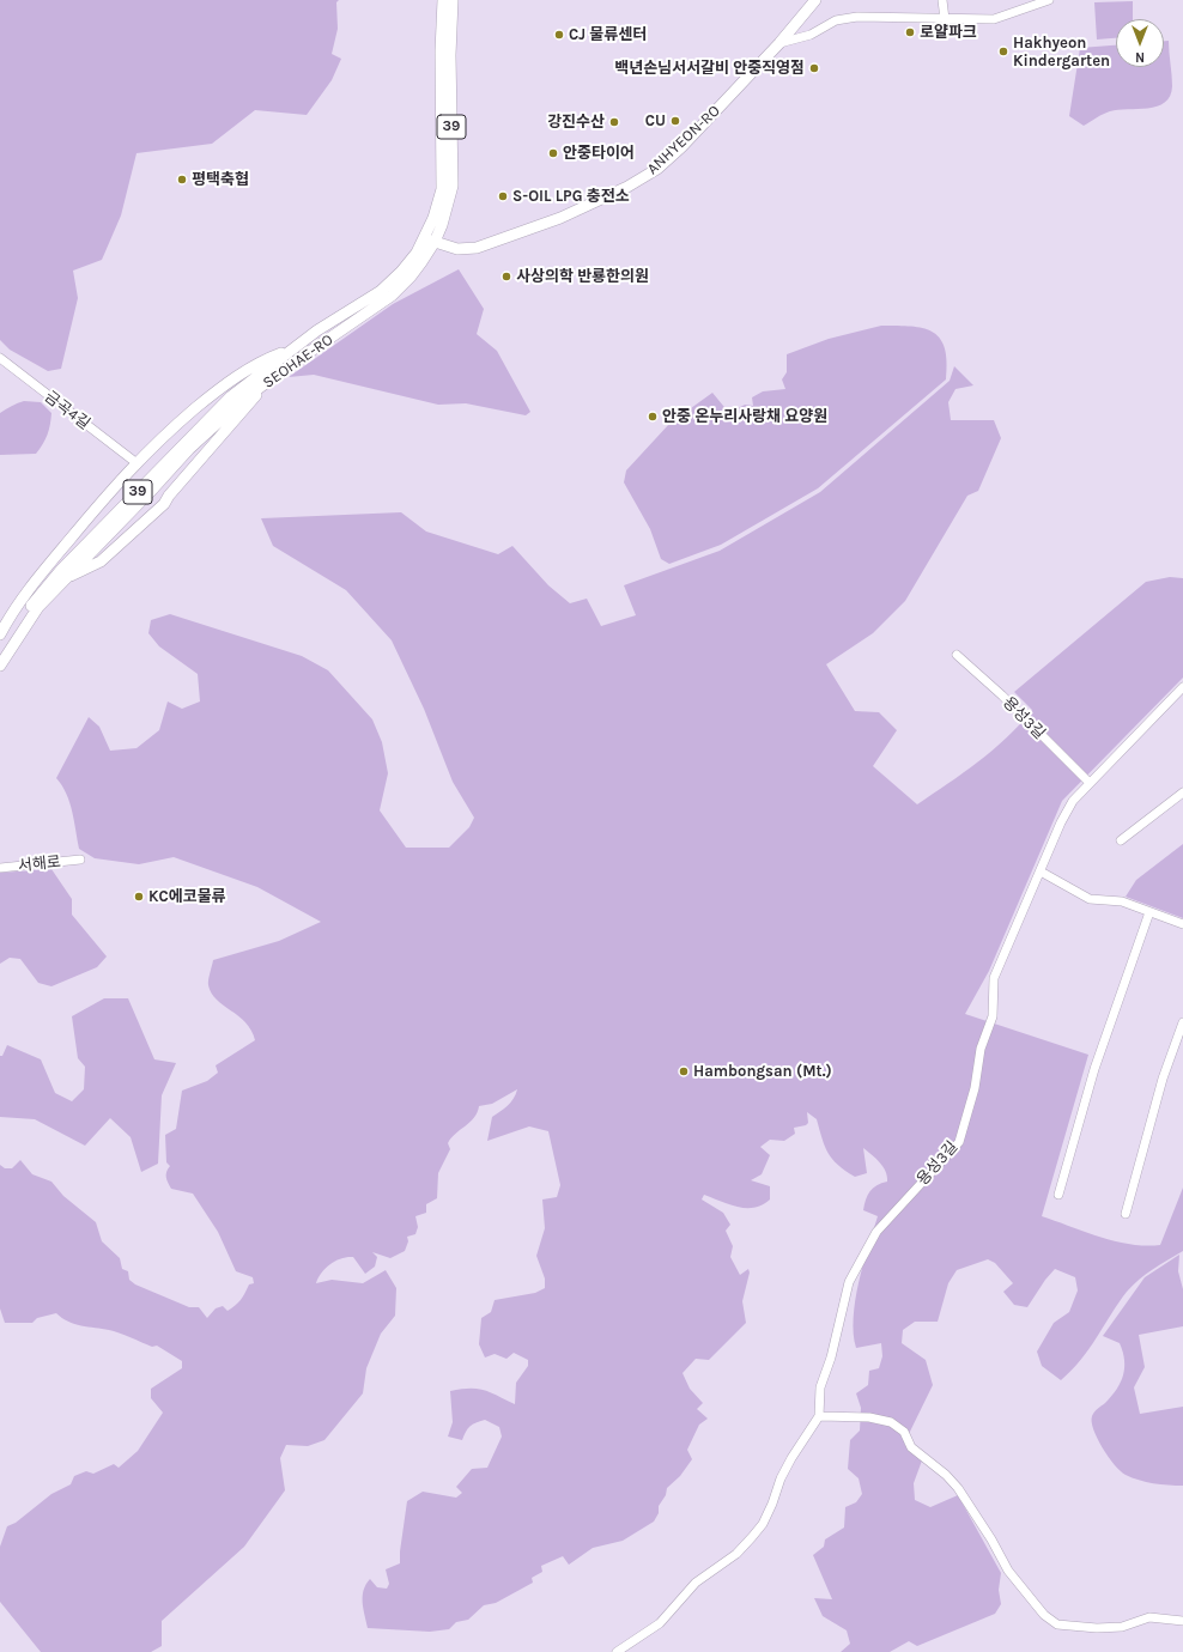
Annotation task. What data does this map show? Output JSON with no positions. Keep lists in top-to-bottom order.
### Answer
{
  "streets": {
    "main road": ["39", "ANHYEON-RO", "SEOHAE-RO"],
    "street": ["금곡4길", "용성3길", "서해로"]
  },
  "crossings": [
    ["ANHYEON-RO", "SEOHAE-RO"]
  ],
  "places": [
    "로얄파크",
    "CJ 물류센터",
    "Hakhyeon Kindergarten",
    "백년손님서서갈비 안중직영점",
    "CU",
    "강진수산",
    "안중타이어",
    "평택축협",
    "S-OIL LPG 충전소",
    "사상의학 반룡한의원",
    "안중 온누리사랑채 요양원",
    "KC에코물류",
    "Hambongsan (Mt.)"
  ],
  "north": "bottom"
}
